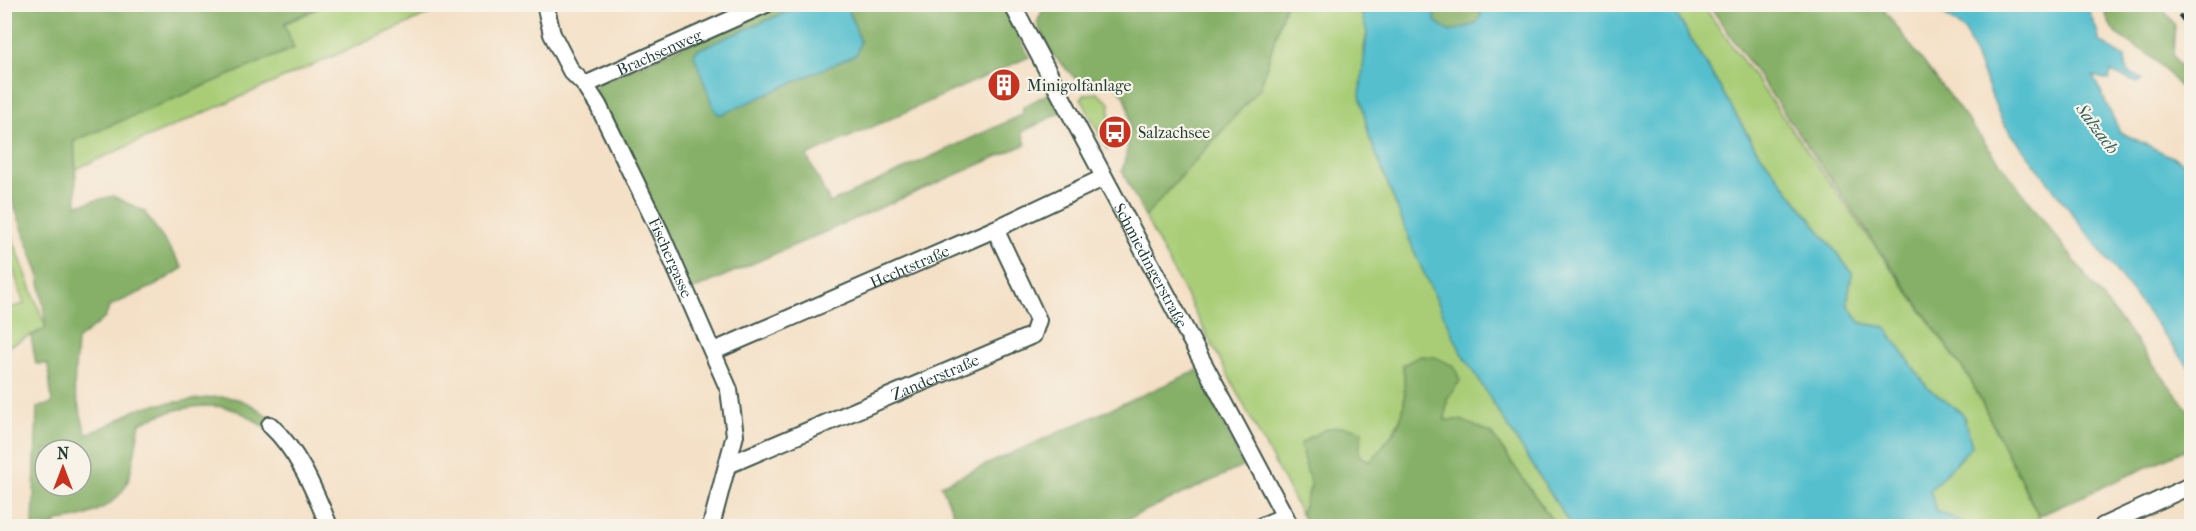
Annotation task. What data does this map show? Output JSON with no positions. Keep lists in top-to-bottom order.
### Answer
{
  "streets": {
    "street": [
      "Brachsenweg",
      "Fischergasse",
      "Schmiedingerstraße",
      "Hechtstraße",
      "Zanderstraße"
    ]
  },
  "crossings": [
    ["Brachsenweg", "Fischergasse"],
    ["Fischergasse", "Hechtstraße"],
    ["Fischergasse", "Zanderstraße"],
    ["Schmiedingerstraße", "Hechtstraße"],
    ["Hechtstraße", "Zanderstraße"]
  ],
  "water": ["Salzach"],
  "places": {
    "building": ["Minigolfanlage"],
    "bus stop": ["Salzachsee"]
  },
  "north": "top"
}
